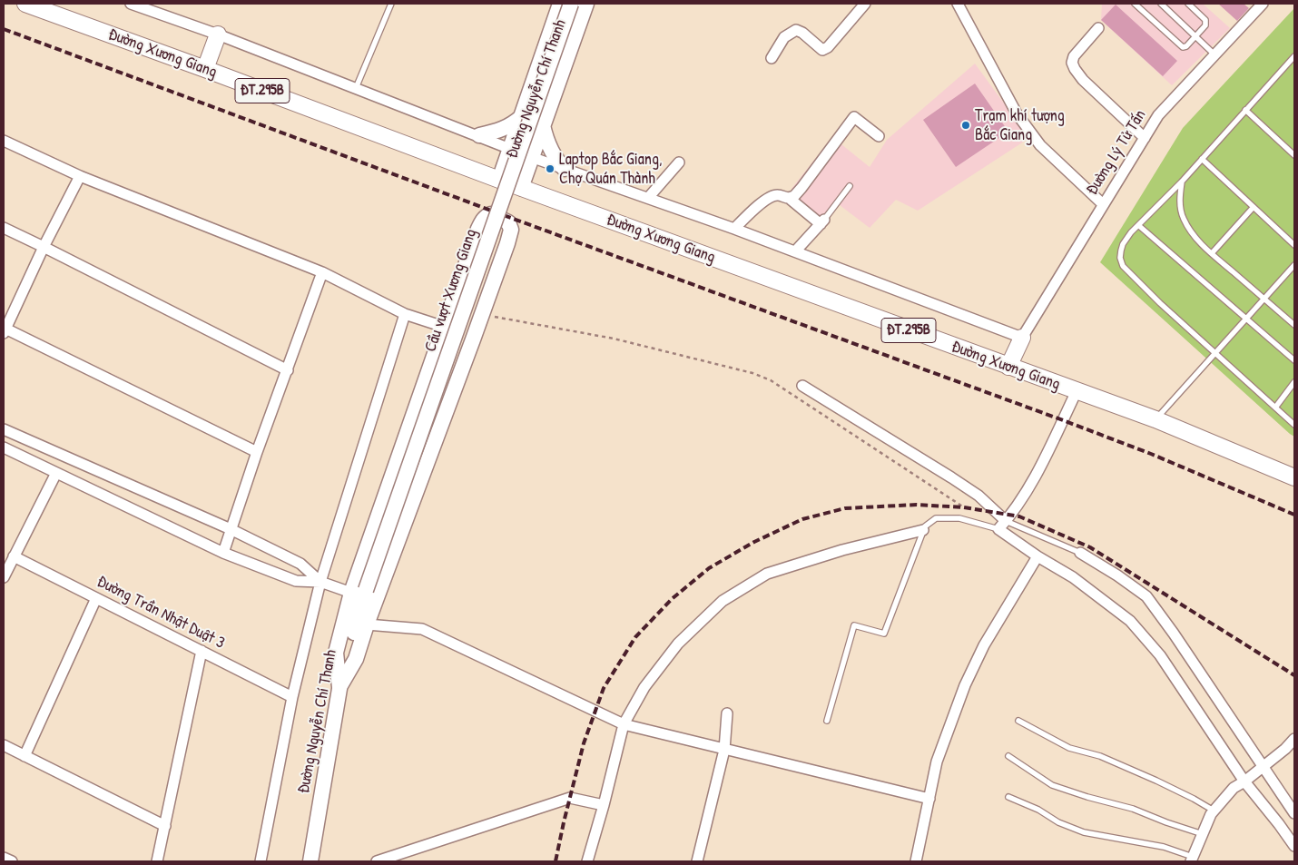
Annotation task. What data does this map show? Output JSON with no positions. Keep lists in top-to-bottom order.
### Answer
{
  "streets": {
    "main road": ["Đường Xương Giang", "ĐT.295B"],
    "street": [
      "Đường Nguyễn Chí Thanh",
      "Đường Lý Tử Tấn",
      "Cầu vượt Xương Giang",
      "Đường Trần Nhật Duật 3"
    ]
  },
  "crossings": [
    ["Đường Xương Giang", "Đường Nguyễn Chí Thanh"],
    ["Đường Xương Giang", "Đường Lý Tử Tấn"],
    ["Đường Nguyễn Chí Thanh", "Cầu vượt Xương Giang"]
  ],
  "places": ["Trạm khí tượng Bắc Giang", "Laptop Bắc Giang, Chợ Quán Thành"]
}
